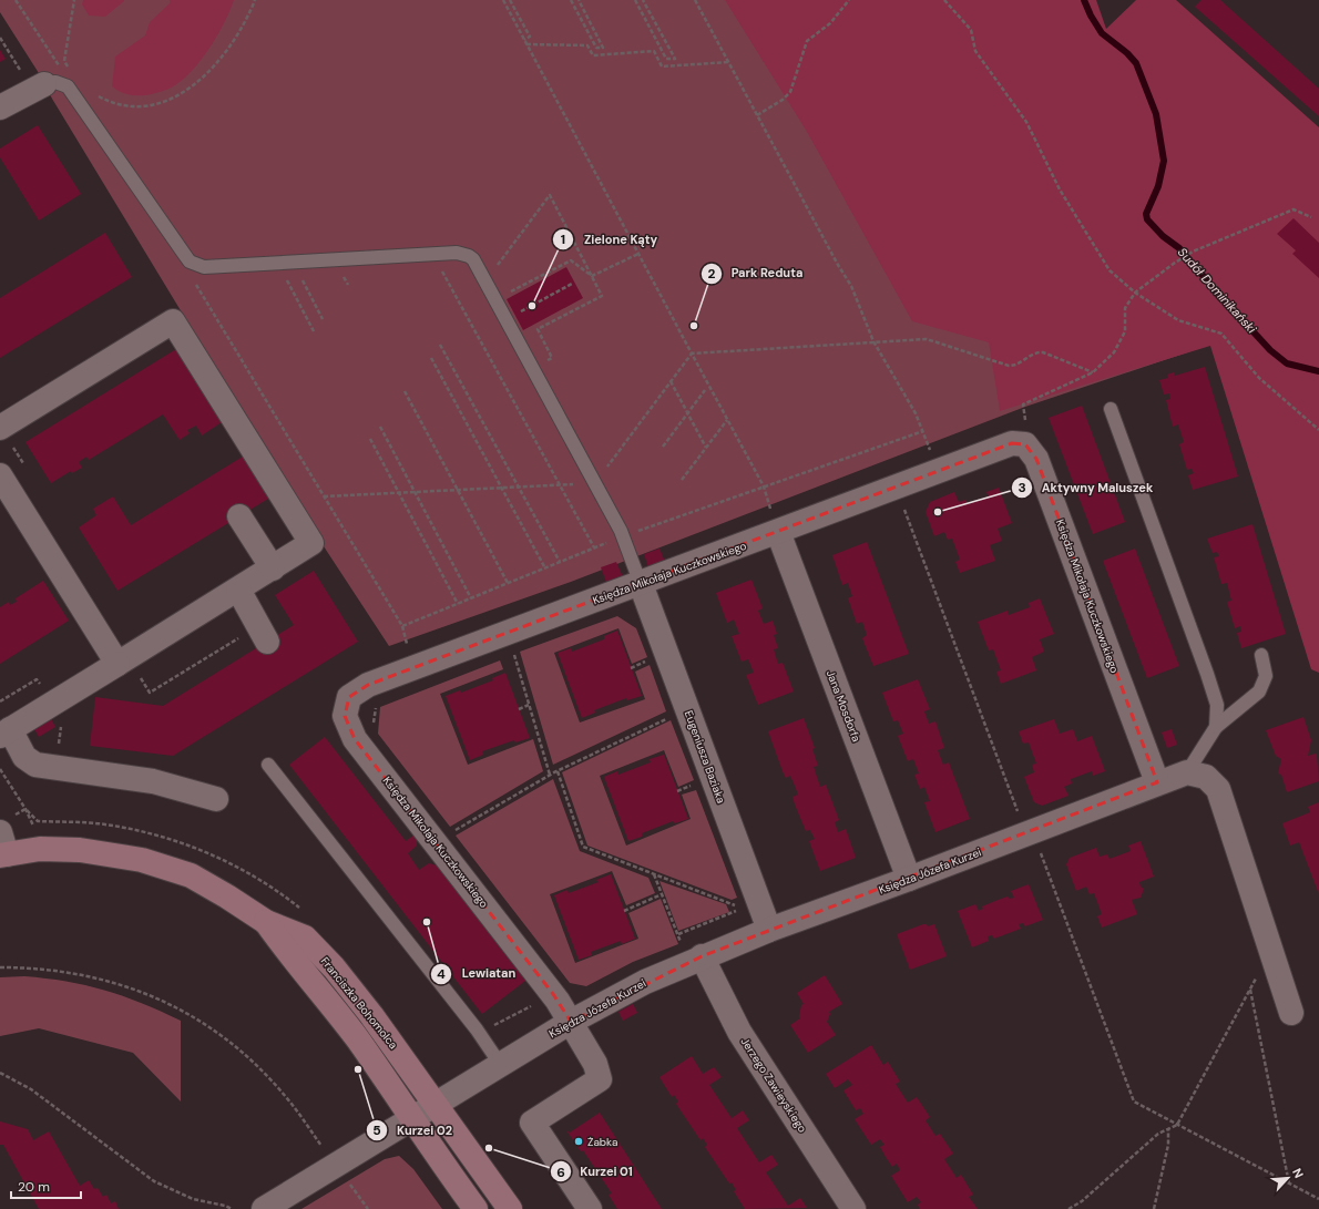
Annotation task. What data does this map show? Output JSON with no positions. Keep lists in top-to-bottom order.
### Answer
{
  "streets": {
    "street": [
      "Księdza Mikołaja Kuczkowskiego",
      "Jana Mosdorfa",
      "Eugeniusza Baziaka",
      "Księdza Józefa Kurzei",
      "Franciszka Bohomolca",
      "Jerzego Zawieyskiego"
    ]
  },
  "crossings": [
    ["Księdza Mikołaja Kuczkowskiego", "Jana Mosdorfa"],
    ["Księdza Mikołaja Kuczkowskiego", "Eugeniusza Baziaka"],
    ["Księdza Mikołaja Kuczkowskiego", "Księdza Józefa Kurzei"],
    ["Jana Mosdorfa", "Księdza Józefa Kurzei"],
    ["Eugeniusza Baziaka", "Księdza Józefa Kurzei"],
    ["Księdza Józefa Kurzei", "Franciszka Bohomolca"],
    ["Księdza Józefa Kurzei", "Jerzego Zawieyskiego"]
  ],
  "water": ["Sudół Dominikański"],
  "places": [
    "Zielone Kąty",
    "Park Reduta",
    "Aktywny Maluszek",
    "Lewiatan",
    "Kurzei 02",
    "Żabka",
    "Kurzei 01"
  ],
  "scale_bar": "20 m",
  "north": "top right"
}
